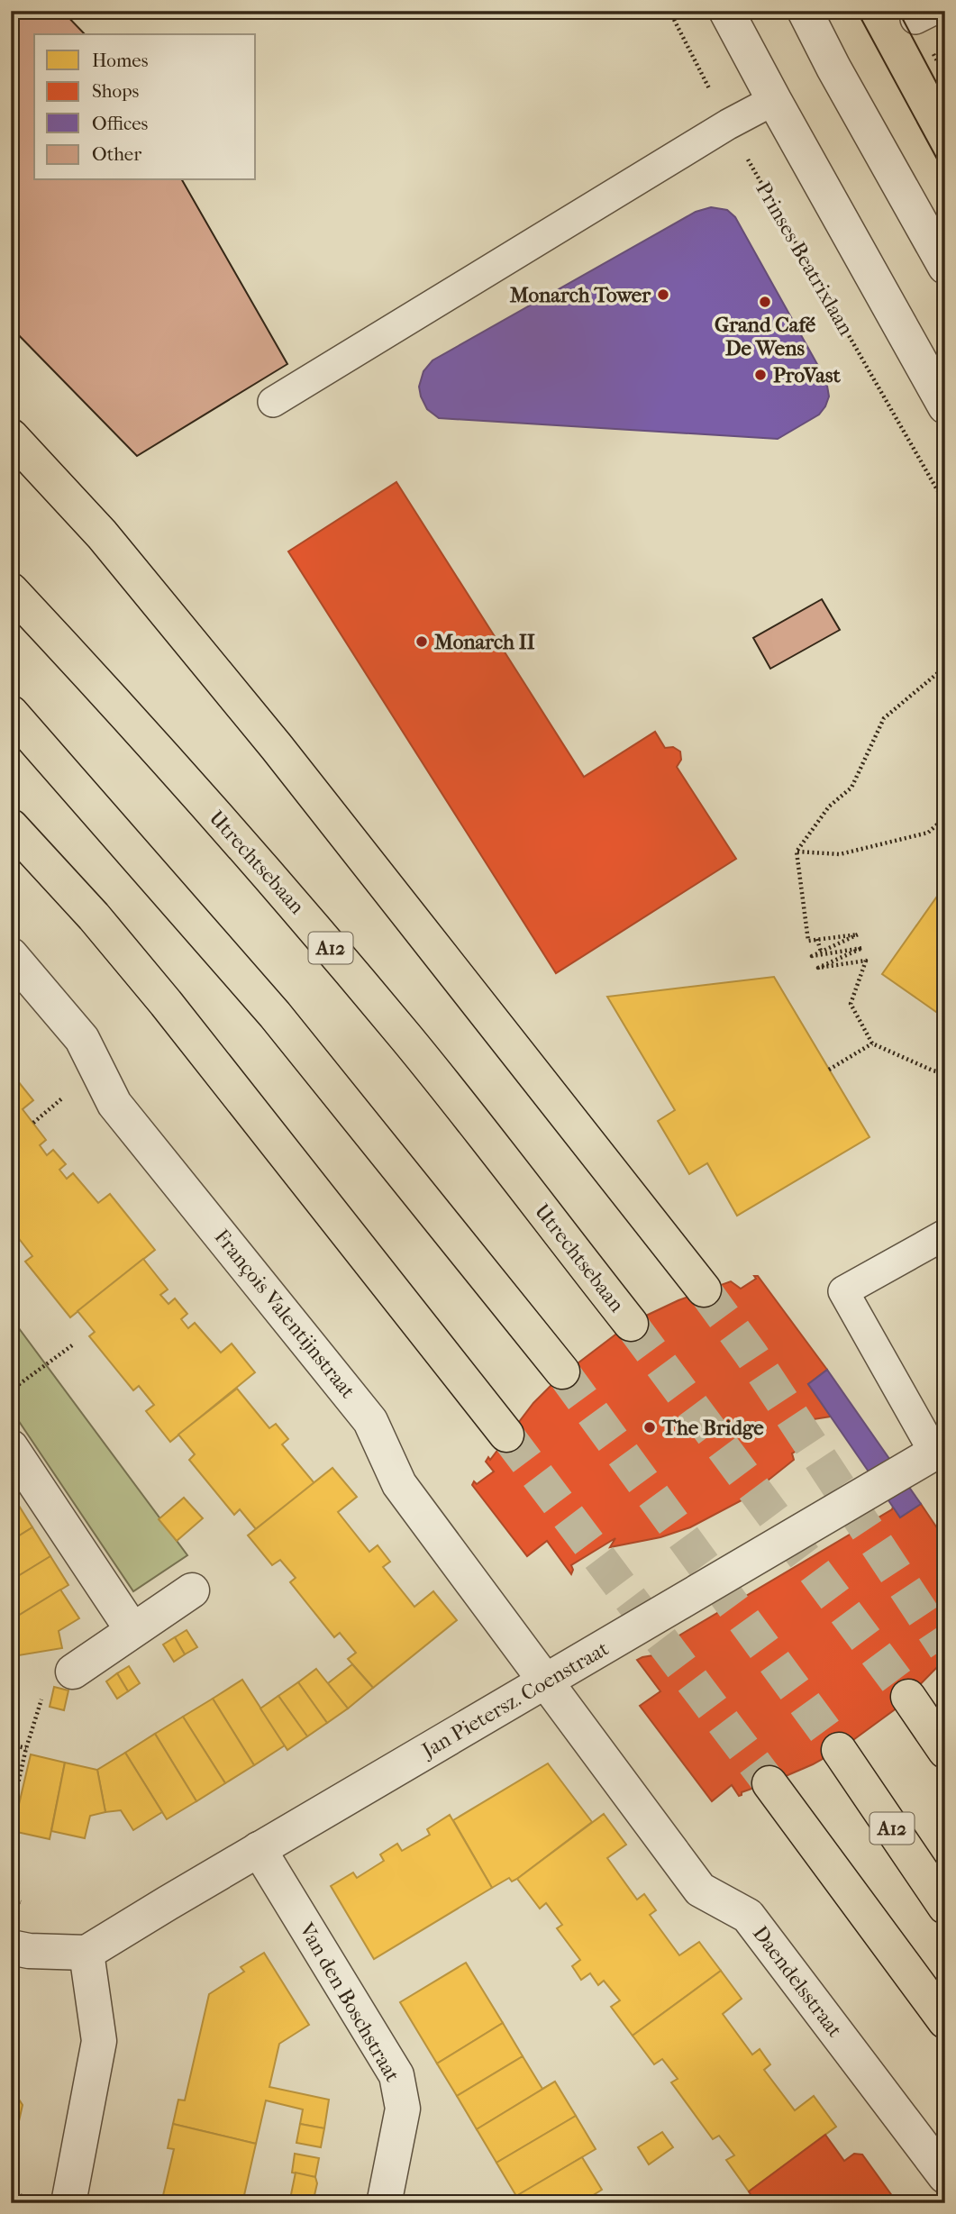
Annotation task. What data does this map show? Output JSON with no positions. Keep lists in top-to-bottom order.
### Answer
{
  "streets": {
    "main road": ["Utrechtsebaan", "A12"],
    "street": [
      "François Valentijnstraat",
      "Jan Pietersz. Coenstraat",
      "Daendelsstraat",
      "Van den Boschstraat"
    ],
    "path": ["Prinses Beatrixlaan"]
  },
  "crossings": [
    ["François Valentijnstraat", "Jan Pietersz. Coenstraat"],
    ["François Valentijnstraat", "Daendelsstraat"],
    ["Jan Pietersz. Coenstraat", "Daendelsstraat"],
    ["Jan Pietersz. Coenstraat", "Van den Boschstraat"]
  ],
  "places": [
    "Monarch Tower",
    "Grand Café De Wens",
    "ProVast",
    "Monarch II",
    "The Bridge"
  ],
  "legend": [
    "Homes",
    "Shops",
    "Offices",
    "Other"
  ]
}
